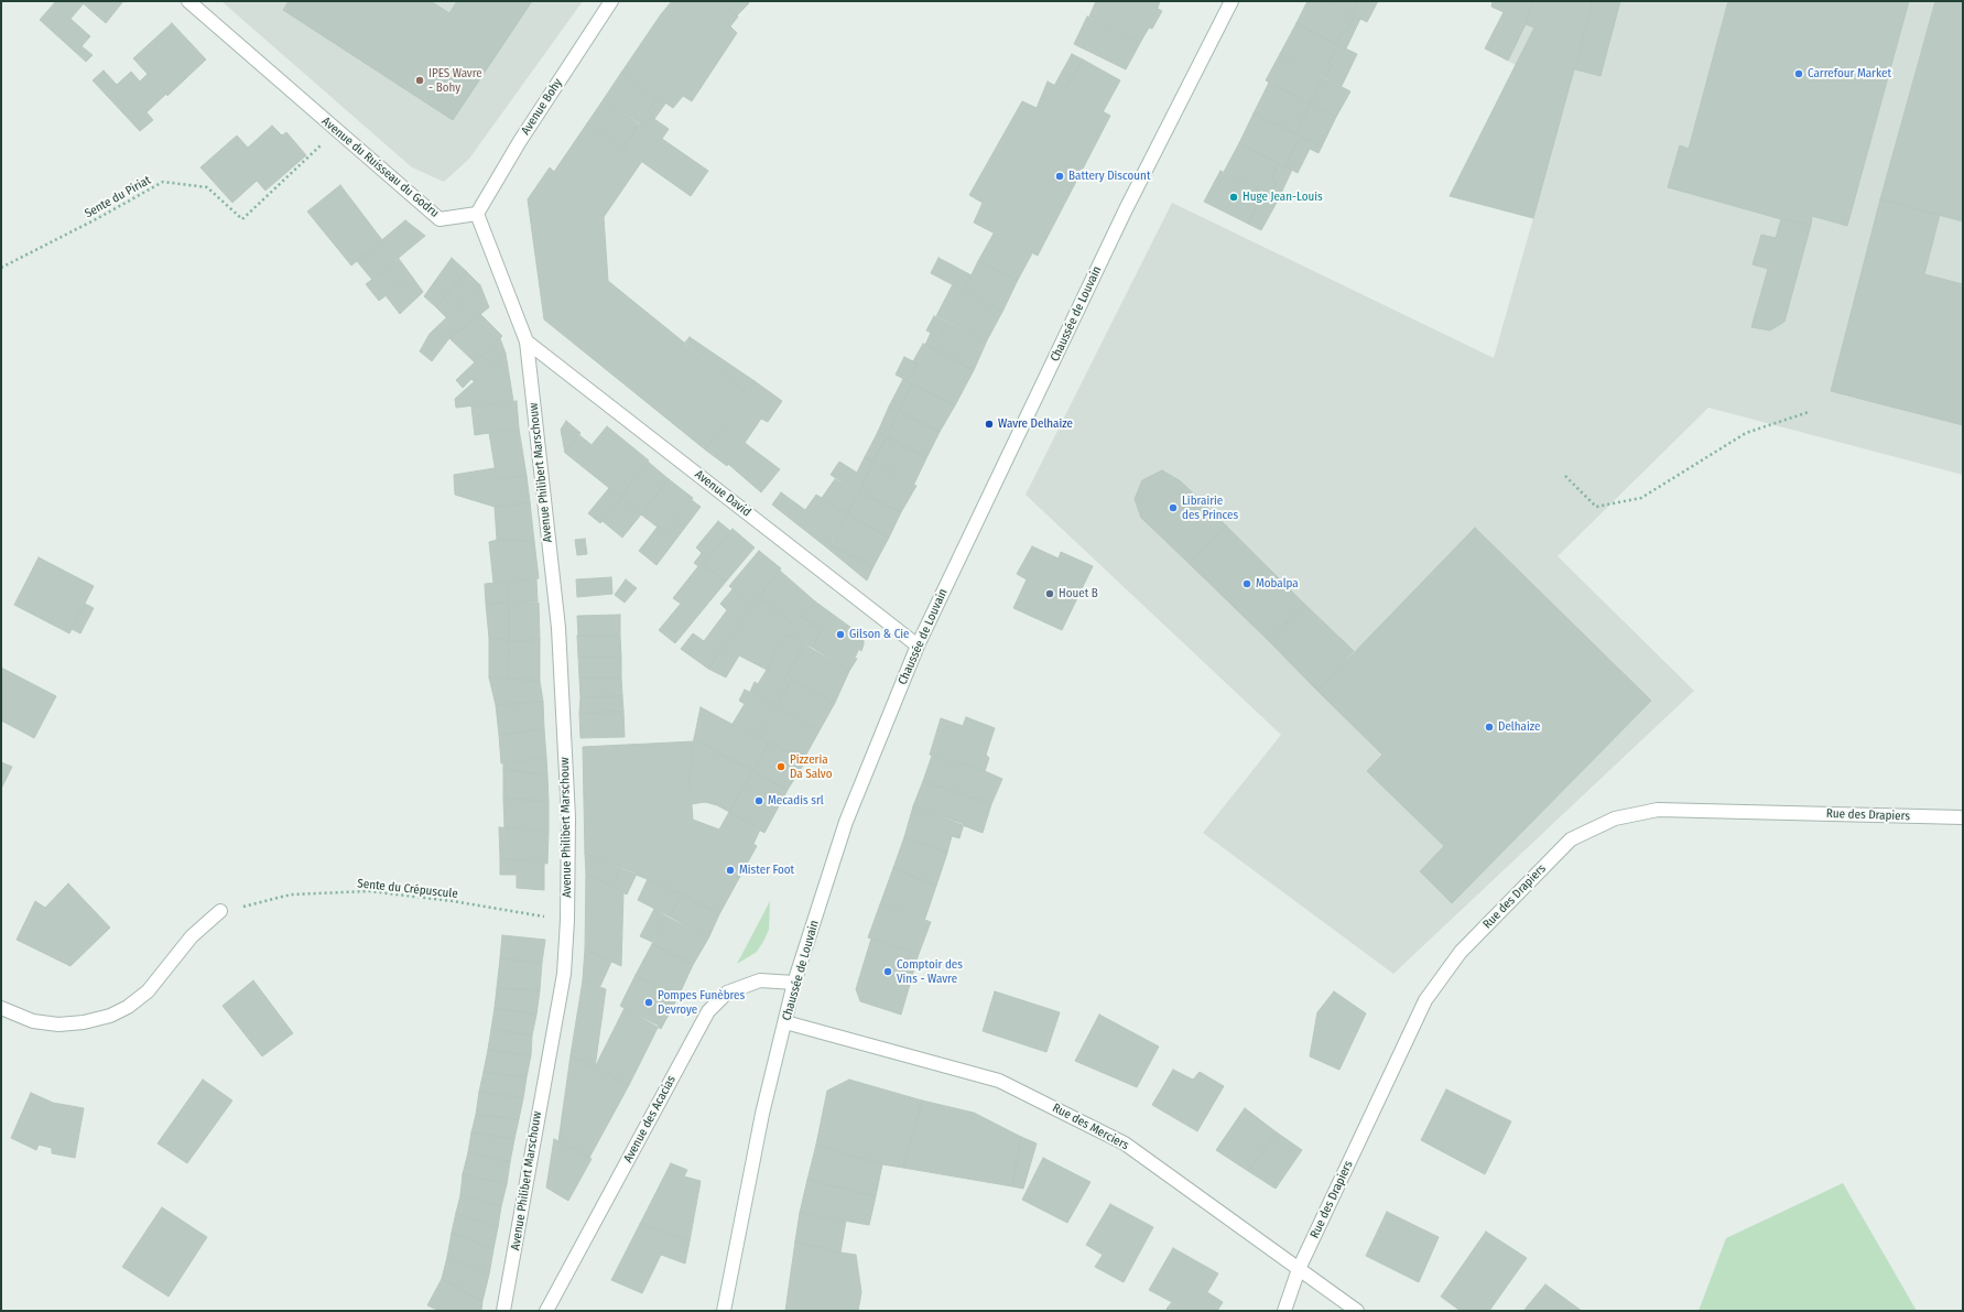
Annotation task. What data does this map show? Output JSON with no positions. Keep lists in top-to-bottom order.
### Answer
{
  "streets": {
    "street": [
      "Avenue Bohy",
      "Avenue du Ruisseau du Godru",
      "Chaussée de Louvain",
      "Avenue Philibert Marschouw",
      "Avenue David",
      "Rue des Drapiers",
      "Avenue des Acacias",
      "Rue des Merciers"
    ],
    "path": ["Sente du Piriat", "Sente du Crépuscule"]
  },
  "crossings": [
    ["Avenue Bohy", "Avenue du Ruisseau du Godru"],
    ["Avenue du Ruisseau du Godru", "Sente du Piriat"],
    ["Chaussée de Louvain", "Avenue David"],
    ["Chaussée de Louvain", "Avenue des Acacias"],
    ["Chaussée de Louvain", "Rue des Merciers"],
    ["Avenue Philibert Marschouw", "Avenue David"],
    ["Avenue Philibert Marschouw", "Sente du Crépuscule"],
    ["Rue des Drapiers", "Rue des Merciers"]
  ],
  "places": [
    "Carrefour Market",
    "IPES Wavre - Bohy",
    "Battery Discount",
    "Huge Jean-Louis",
    "Wavre Delhaize",
    "Librairie des Princes",
    "Mobalpa",
    "Houet B",
    "Gilson & Cie",
    "Delhaize",
    "Pizzeria Da Salvo",
    "Mecadis srl",
    "Mister Foot",
    "Comptoir des Vins - Wavre",
    "Pompes Funèbres Devroye"
  ]
}
